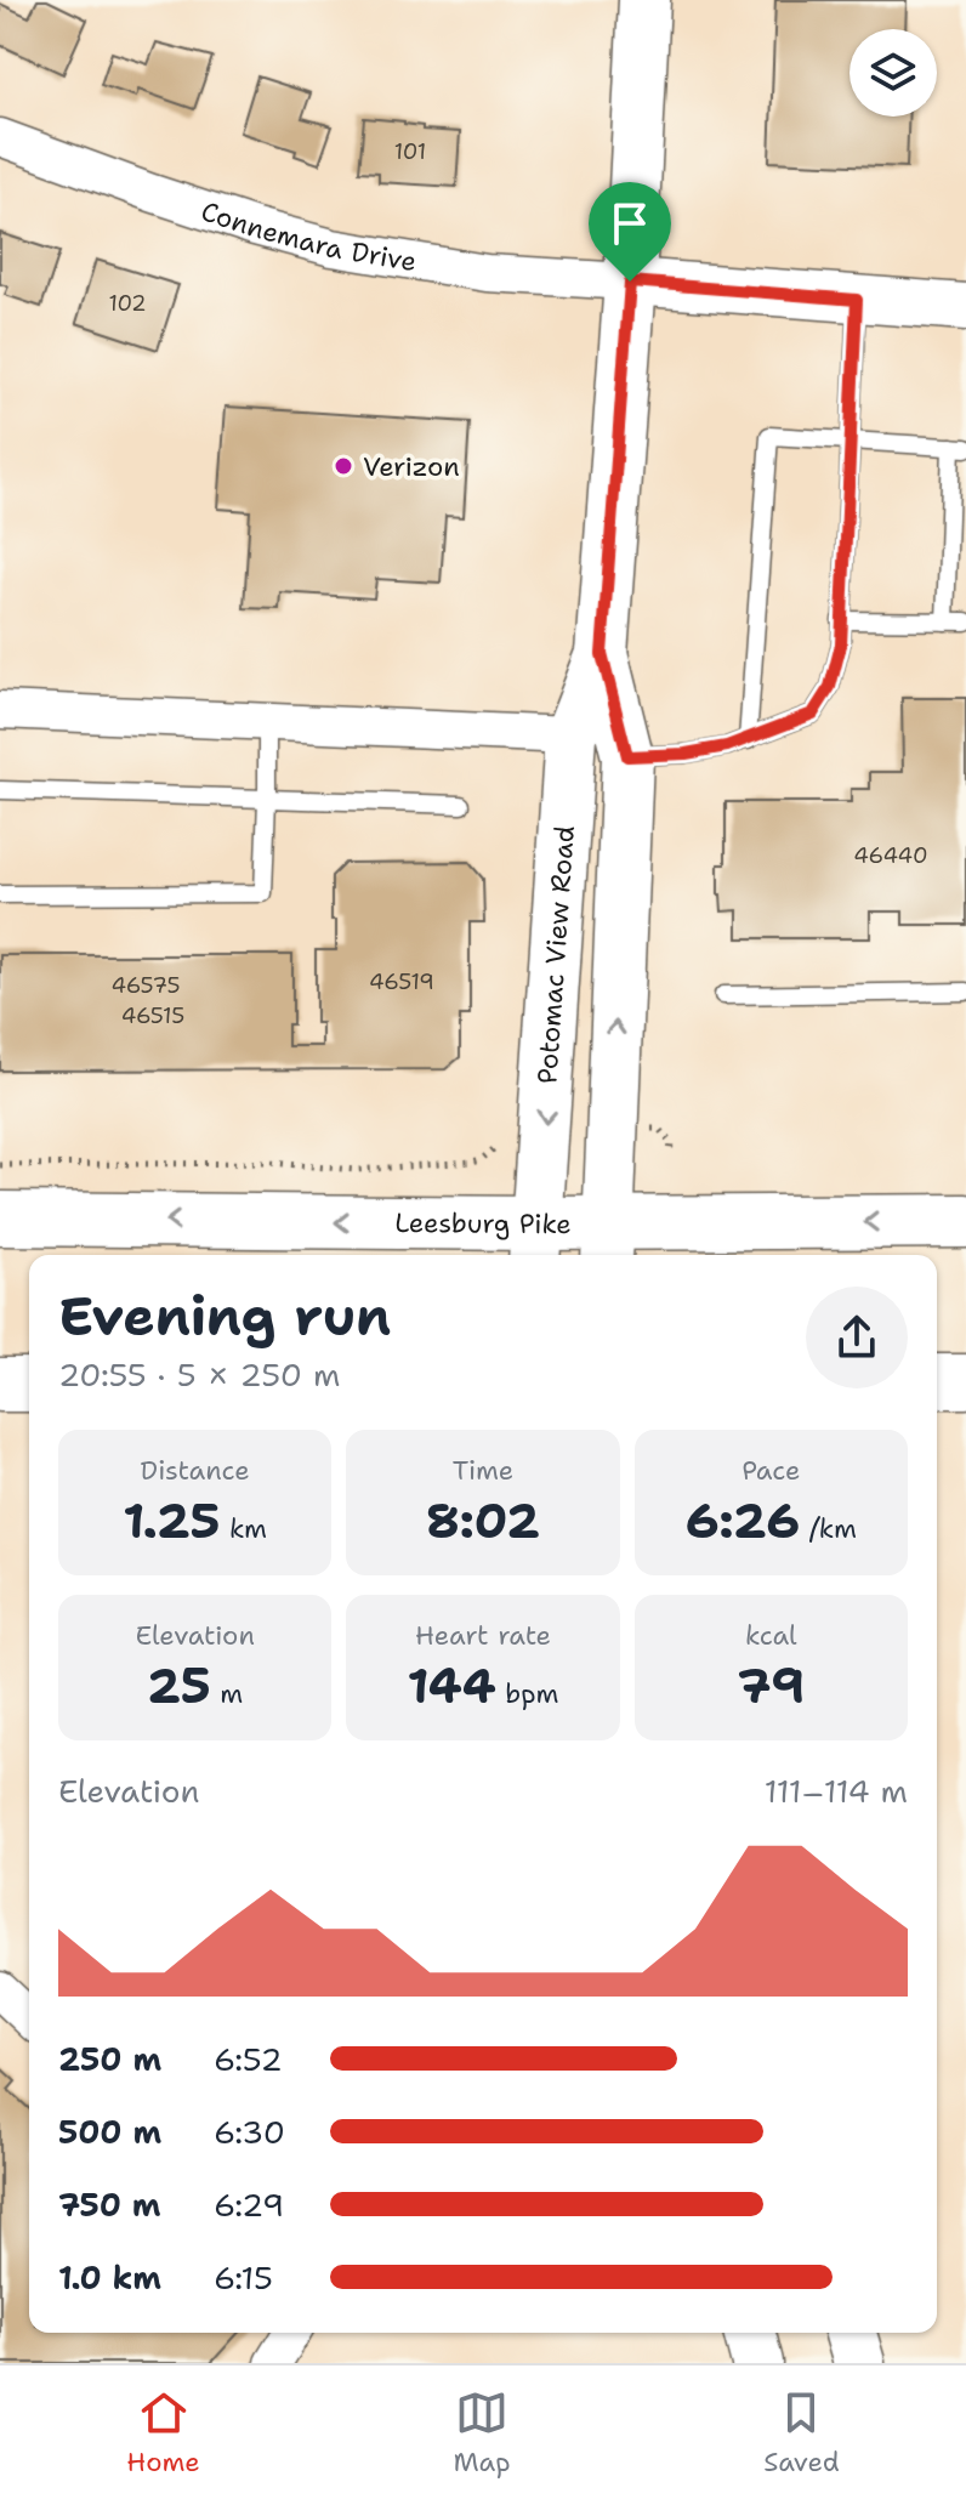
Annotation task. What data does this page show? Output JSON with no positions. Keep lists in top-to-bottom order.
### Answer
{
  "streets": {
    "highway": ["Leesburg Pike"],
    "main road": ["Potomac View Road"],
    "street": ["Connemara Drive"]
  },
  "crossings": [
    ["Connemara Drive", "Potomac View Road"],
    ["Potomac View Road", "Leesburg Pike"]
  ],
  "one_way": ["Leesburg Pike"],
  "places": ["Verizon"],
  "house_numbers": [
    "101",
    "102",
    "46440",
    "46519",
    "46575",
    "46515"
  ],
  "page": {
    "heading": ["Evening run", "20:55 · 5 × 250 m"],
    "stats": [
      ["Distance", "1.25 km"],
      ["Time", "8:02"],
      ["Pace", "6:26 /km"],
      ["Elevation", "25 m"],
      ["Heart rate", "144 bpm"],
      ["kcal", "79"]
    ],
    "chart": ["Elevation", "111–114 m"],
    "list": [
      {
        "name": "250 m",
        "note": "6:52"
      },
      {
        "name": "500 m",
        "note": "6:30"
      },
      {
        "name": "750 m",
        "note": "6:29"
      },
      {
        "name": "1.0 km",
        "note": "6:15"
      }
    ],
    "tabs": ["Home", "Map", "Saved"]
  }
}
